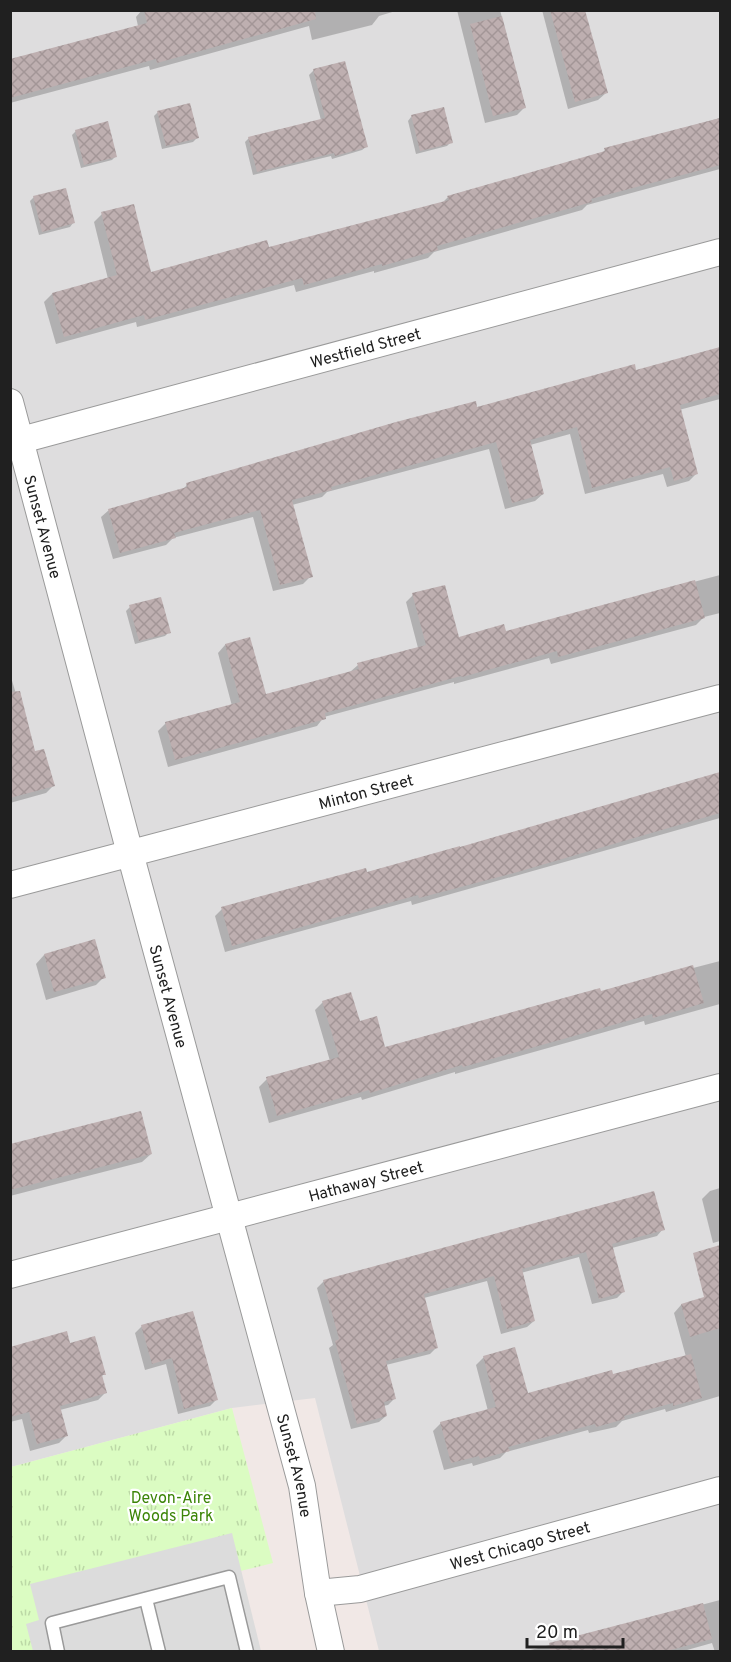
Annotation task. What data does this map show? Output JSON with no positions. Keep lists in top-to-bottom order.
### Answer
{
  "streets": {
    "street": [
      "Westfield Street",
      "Sunset Avenue",
      "Minton Street",
      "Hathaway Street",
      "West Chicago Street"
    ]
  },
  "crossings": [
    ["Westfield Street", "Sunset Avenue"],
    ["Sunset Avenue", "Minton Street"],
    ["Sunset Avenue", "Hathaway Street"],
    ["Sunset Avenue", "West Chicago Street"]
  ],
  "parks": ["Devon-Aire Woods Park"],
  "scale_bar": "20 m"
}
